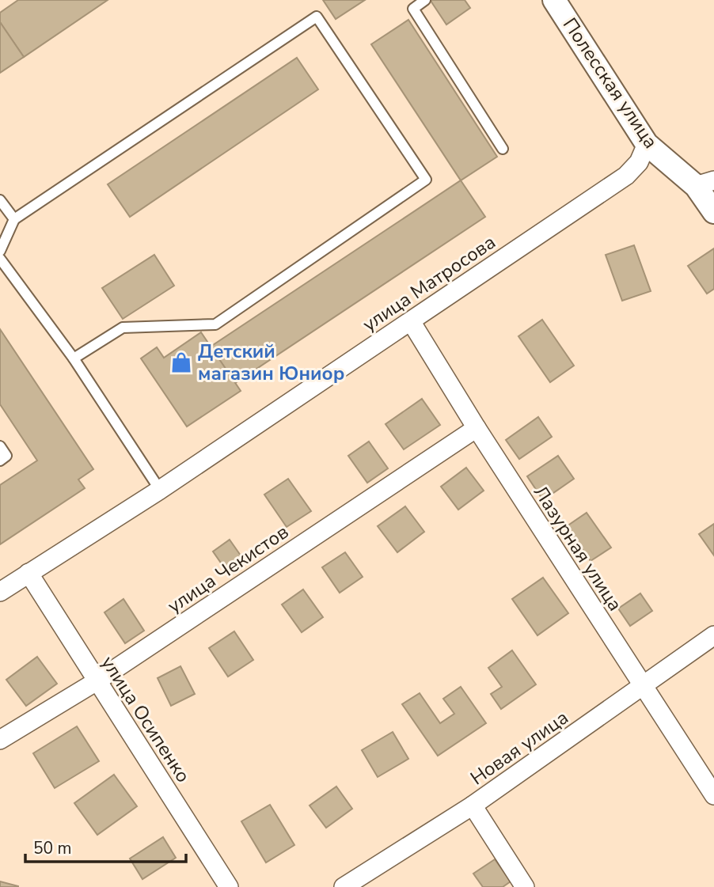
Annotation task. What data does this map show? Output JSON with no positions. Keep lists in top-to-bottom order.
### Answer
{
  "streets": {
    "street": [
      "Полесская улица",
      "улица Матросова",
      "Лазурная улица",
      "улица Чекистов",
      "улица Осипенко",
      "Новая улица"
    ]
  },
  "crossings": [
    ["Полесская улица", "улица Матросова"],
    ["улица Матросова", "Лазурная улица"],
    ["улица Матросова", "улица Осипенко"],
    ["Лазурная улица", "улица Чекистов"],
    ["Лазурная улица", "Новая улица"],
    ["улица Чекистов", "улица Осипенко"]
  ],
  "places": {
    "shop": ["Детский магазин Юниор"]
  },
  "scale_bar": "50 m"
}
